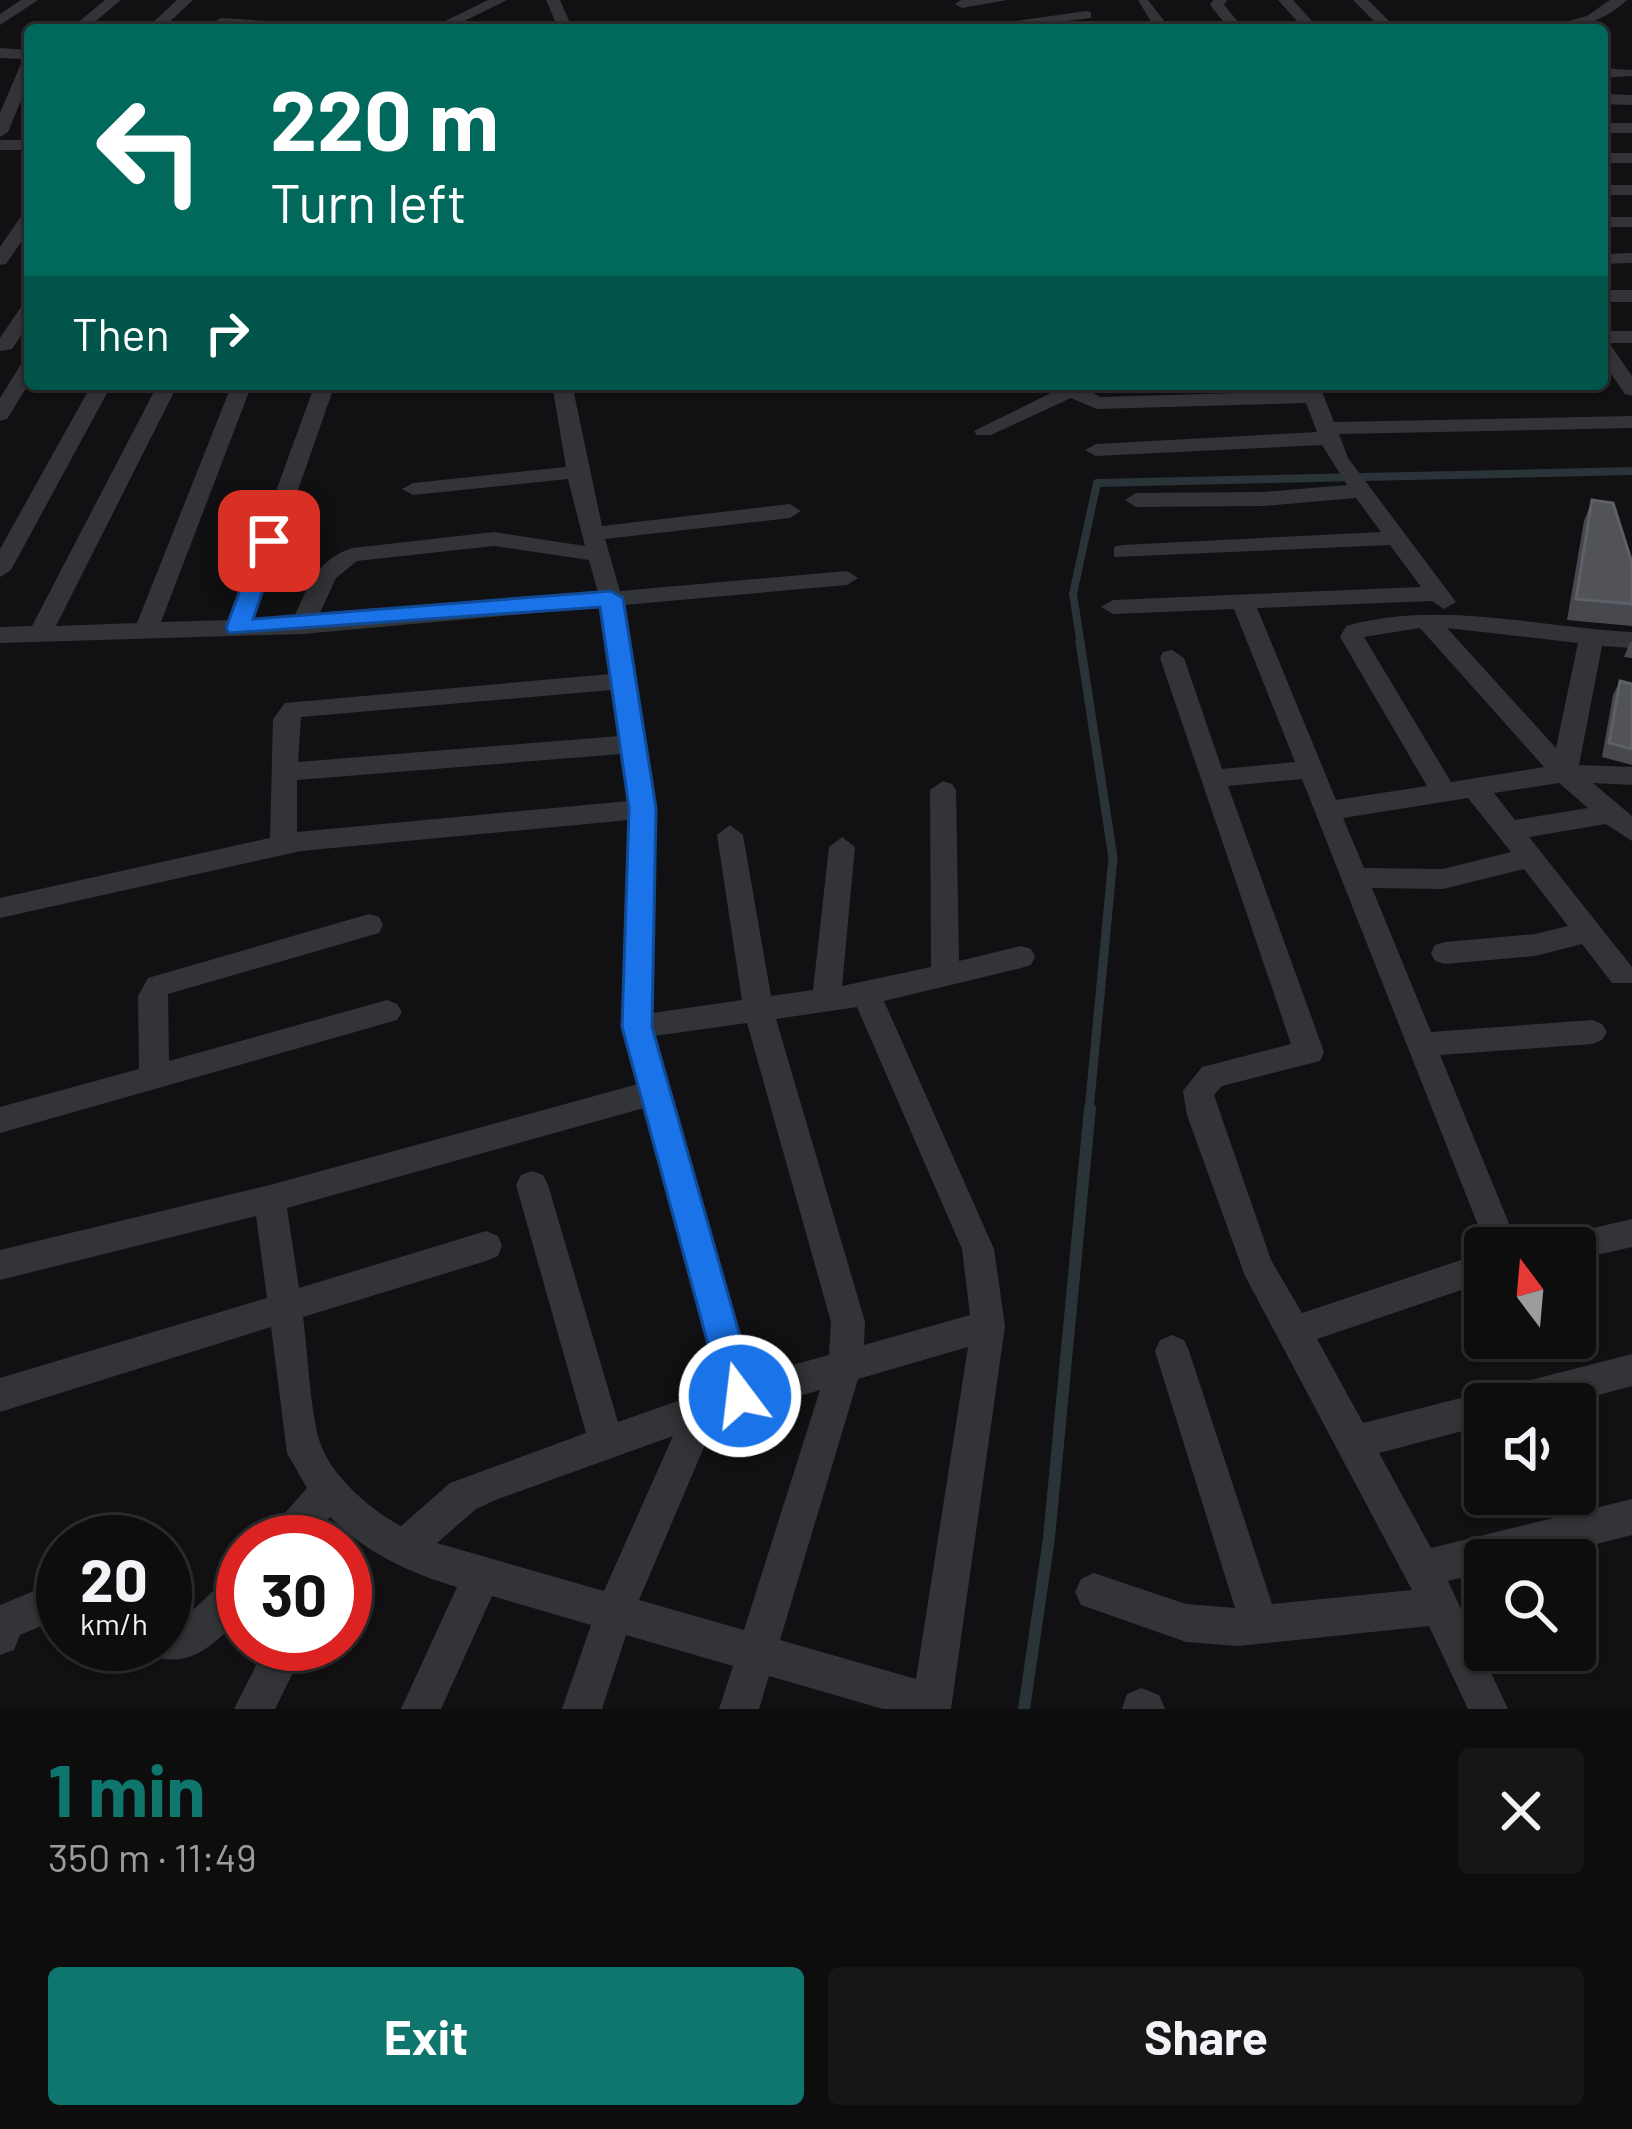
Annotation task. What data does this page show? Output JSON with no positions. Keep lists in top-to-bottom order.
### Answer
{
  "north": "top",
  "page": {
    "turn": ["220 m", "Turn left"],
    "then": "Then",
    "speed": "20 km/h",
    "limit": "30",
    "heading": ["1 min", "350 m · 11:49"],
    "buttons": ["Exit", "Share"]
  }
}
